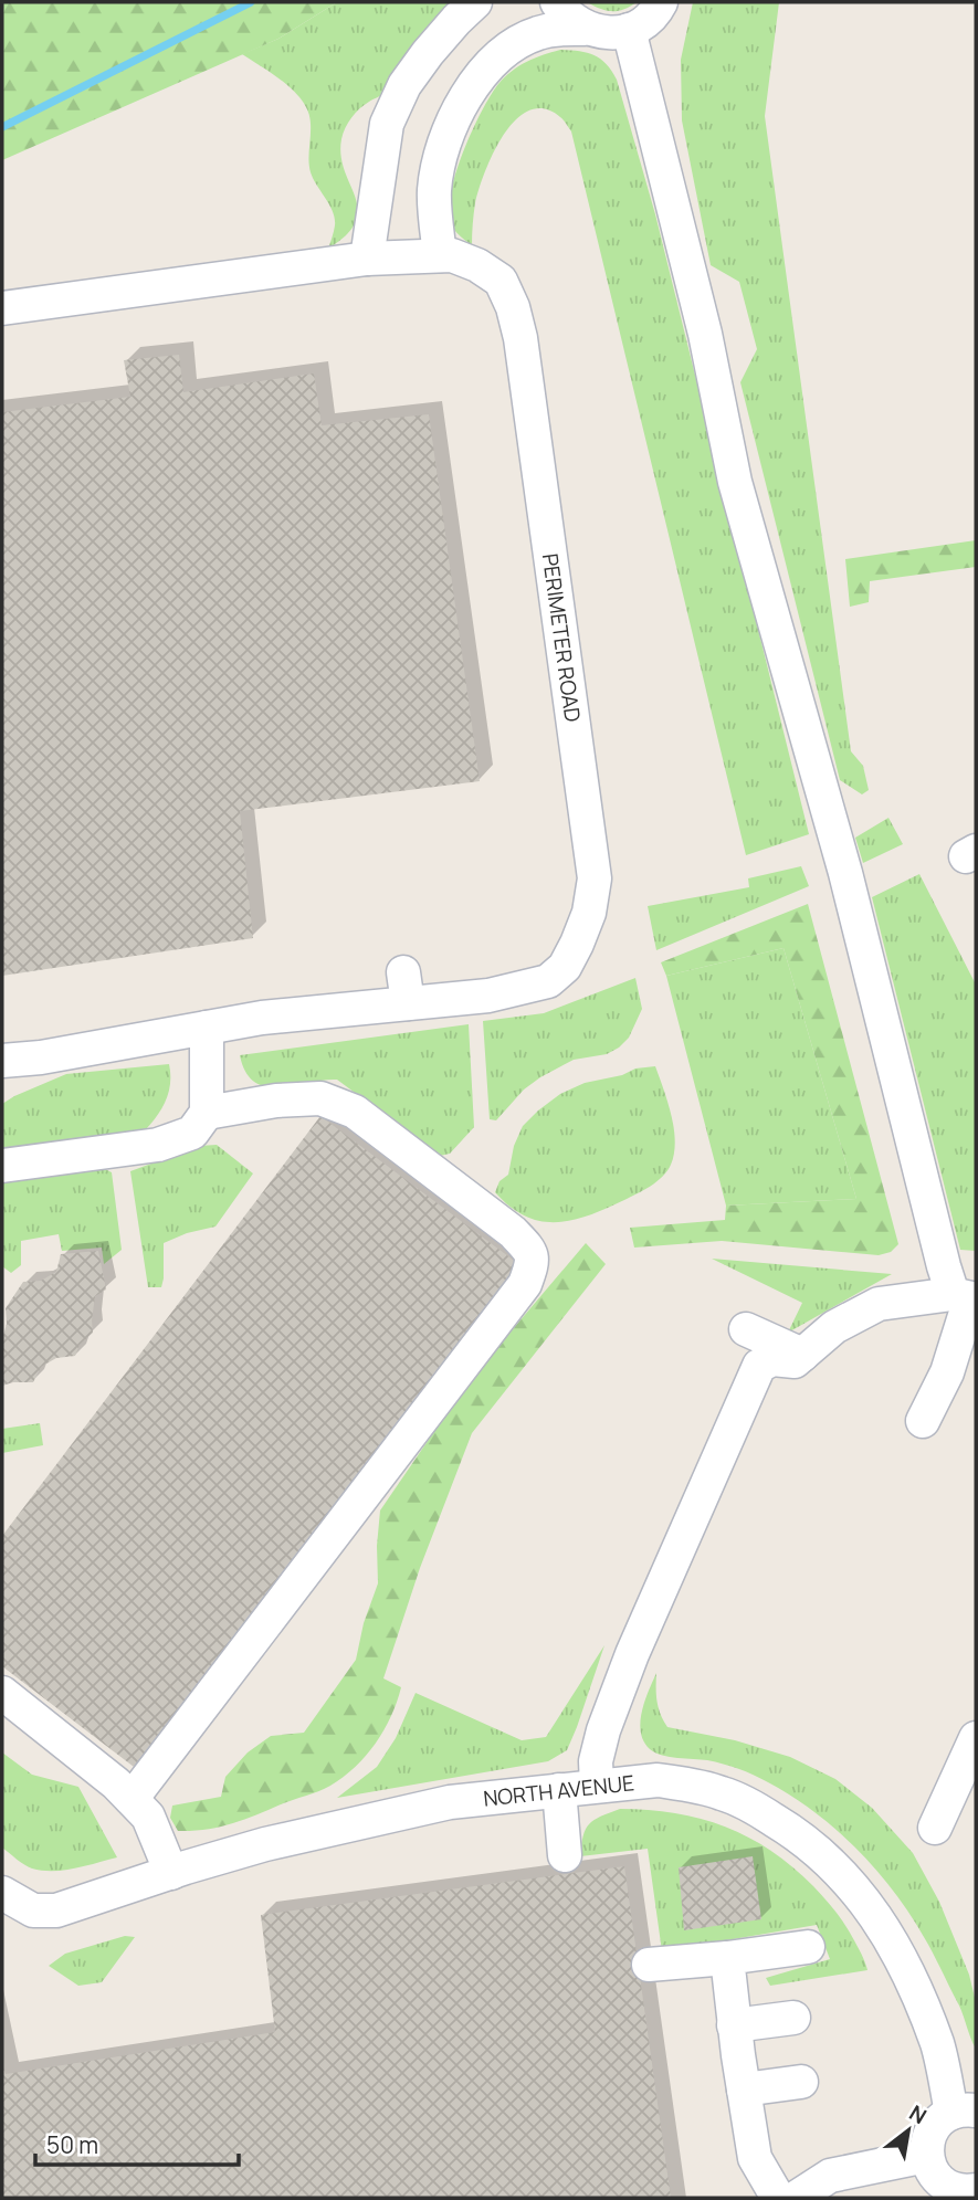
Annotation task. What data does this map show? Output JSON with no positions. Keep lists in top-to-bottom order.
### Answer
{
  "streets": {
    "street": ["PERIMETER ROAD", "NORTH AVENUE"]
  },
  "scale_bar": "50 m",
  "north": "top right"
}
